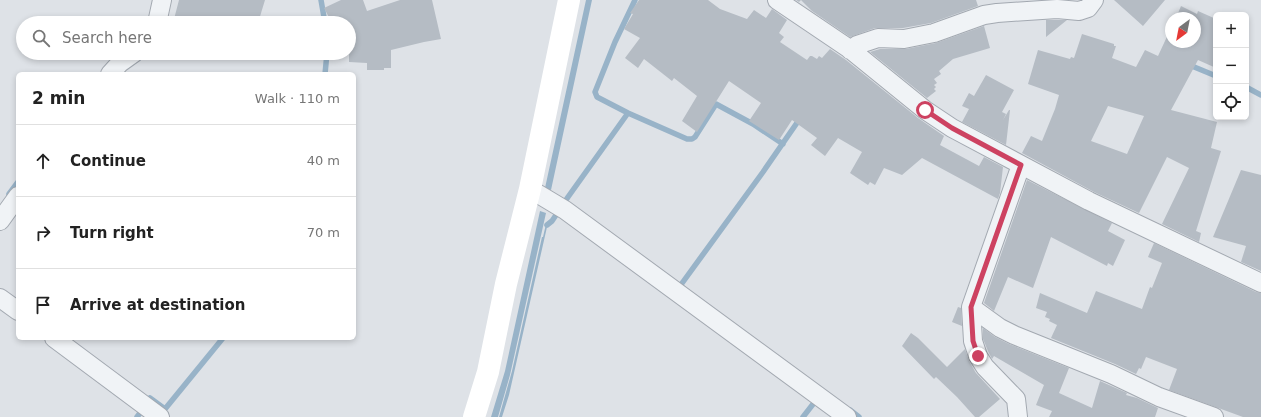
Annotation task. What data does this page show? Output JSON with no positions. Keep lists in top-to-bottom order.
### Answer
{
  "north": "bottom left",
  "page": {
    "map_buttons": ["+", "−"],
    "search": "Search here",
    "heading": ["2 min", "Walk · 110 m"],
    "list": [
      ["Continue", "40 m"],
      ["Turn right", "70 m"],
      "Arrive at destination"
    ]
  }
}
